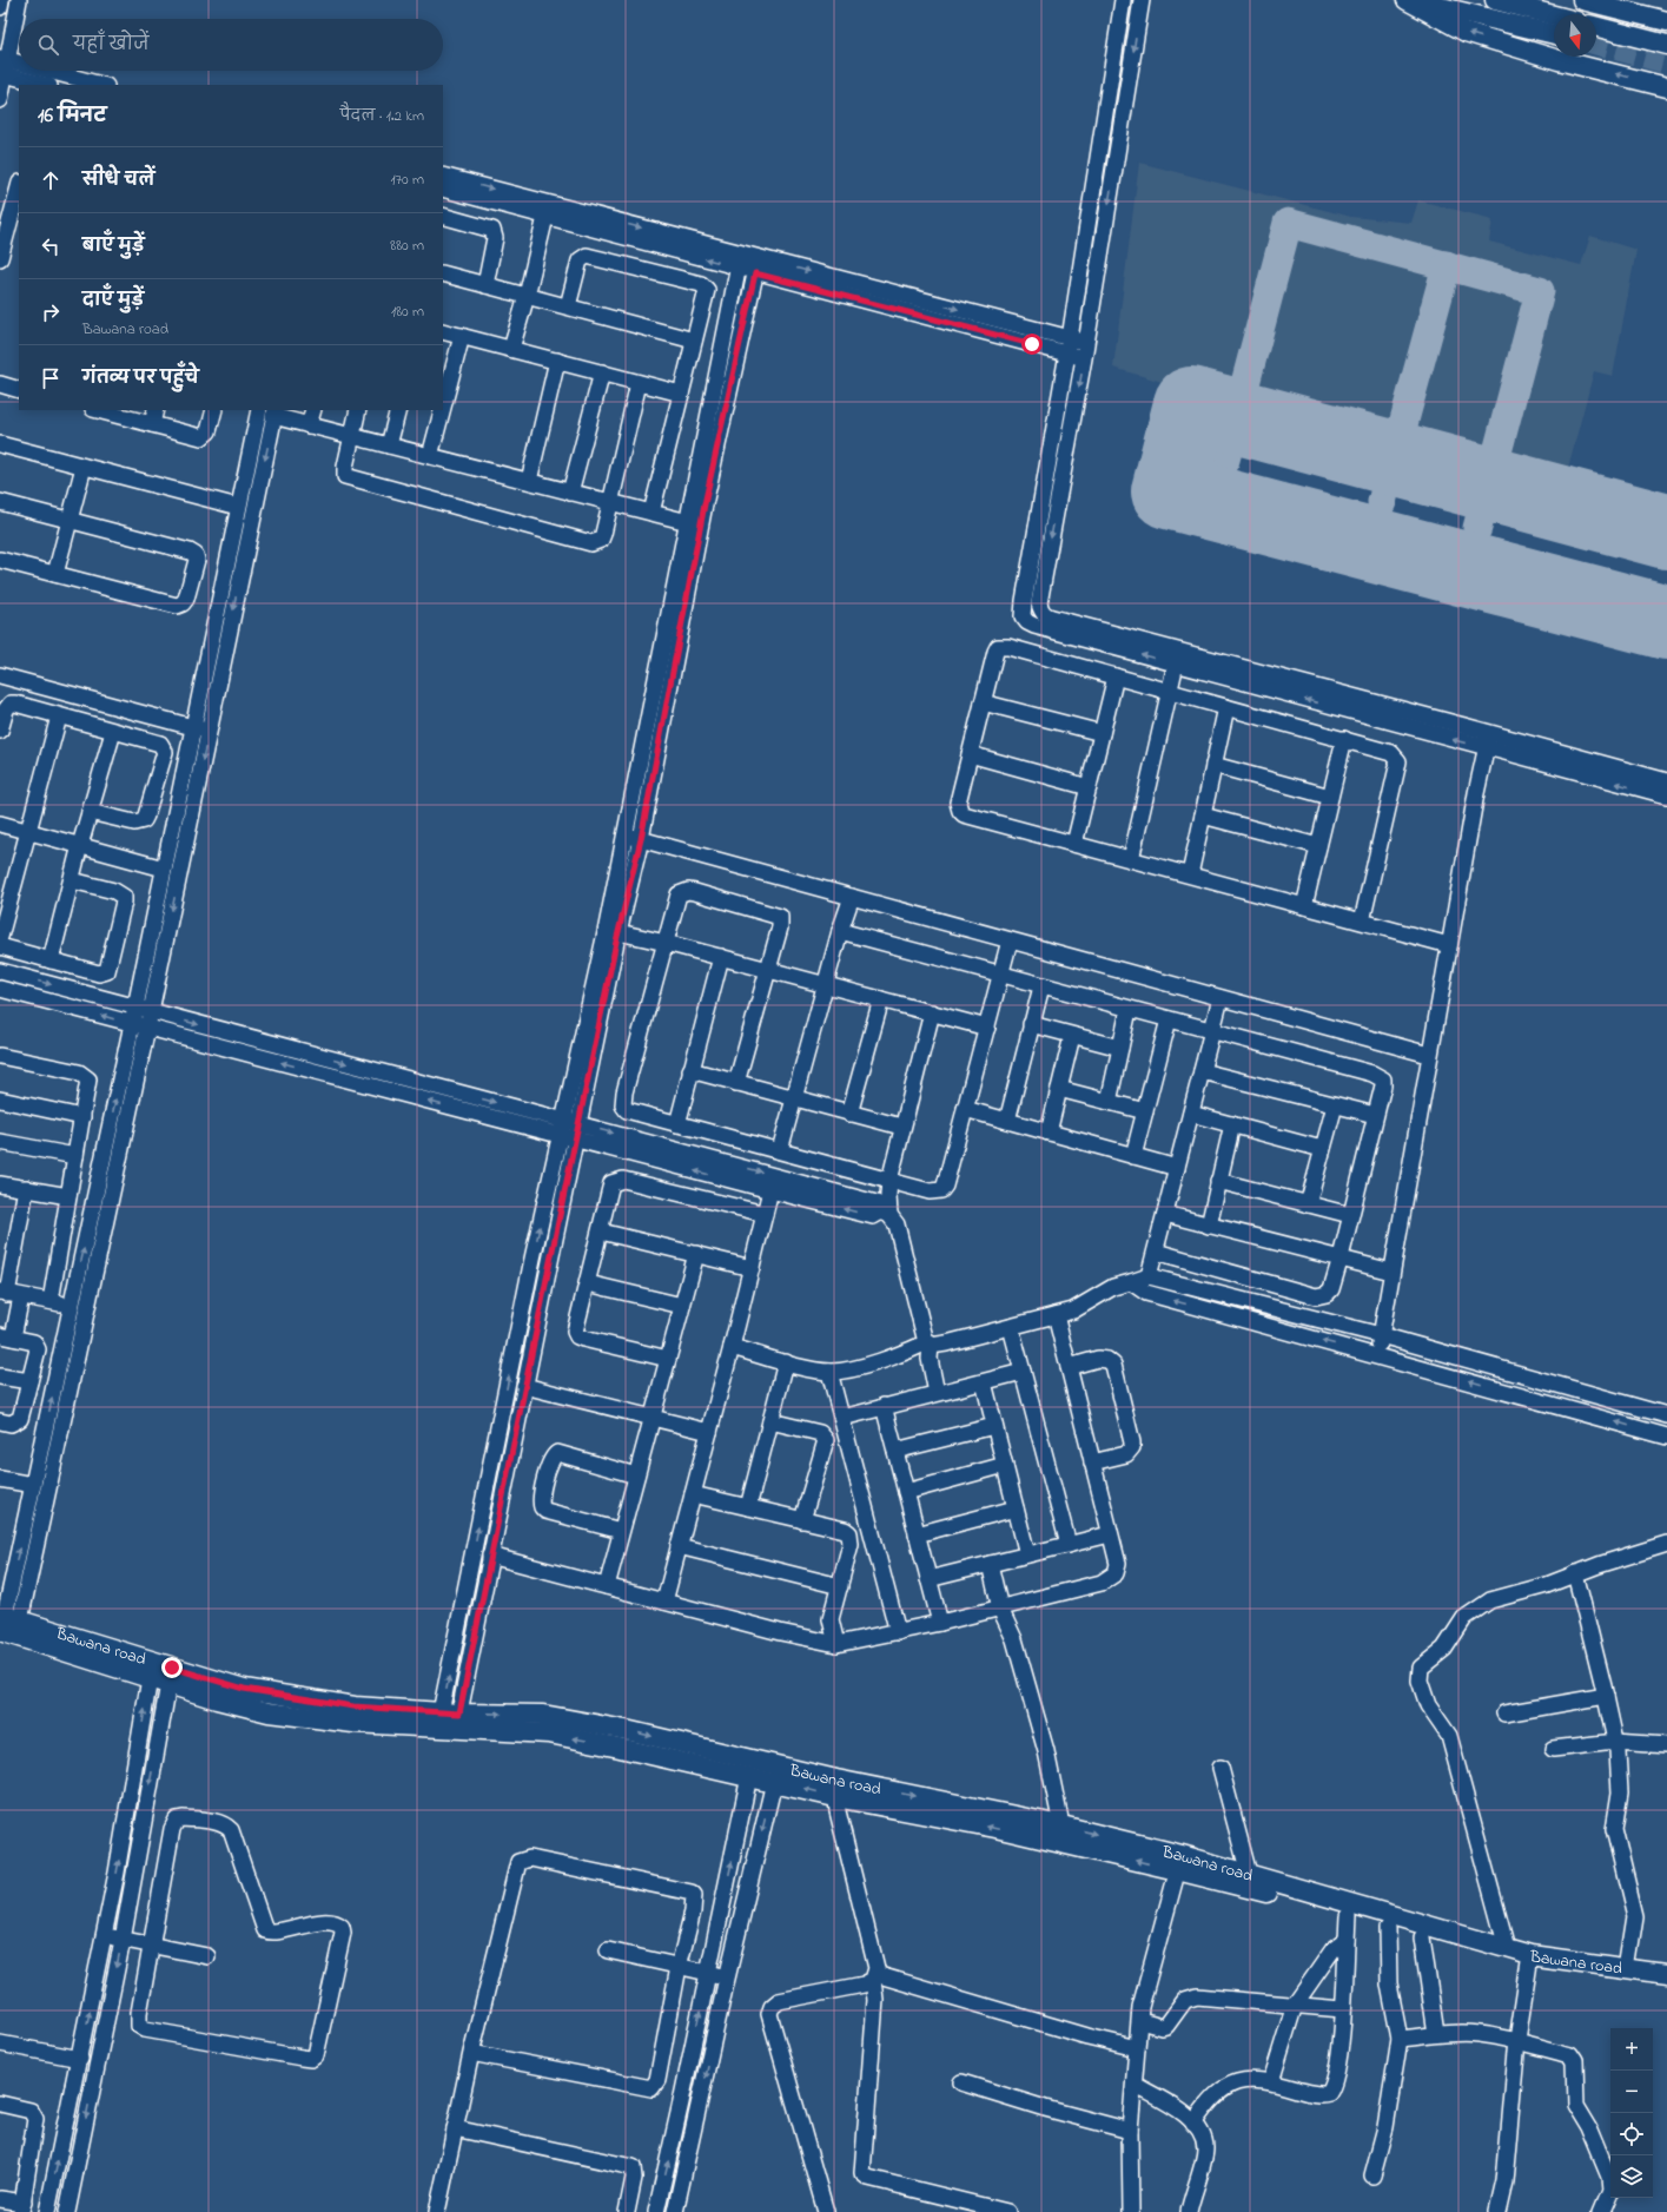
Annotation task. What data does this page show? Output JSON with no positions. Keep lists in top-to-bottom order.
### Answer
{
  "streets": {
    "main road": ["Bawana road"]
  },
  "north": "bottom",
  "page": {
    "search": "यहाँ खोजें",
    "heading": ["16 मिनट", "पैदल · 1.2 km"],
    "list": [
      ["सीधे चलें", "170 m"],
      ["बाएँ मुड़ें", "880 m"],
      ["दाएँ मुड़ें", "Bawana road", "180 m"],
      "गंतव्य पर पहुँचे"
    ],
    "map_buttons": ["+", "−"]
  }
}
